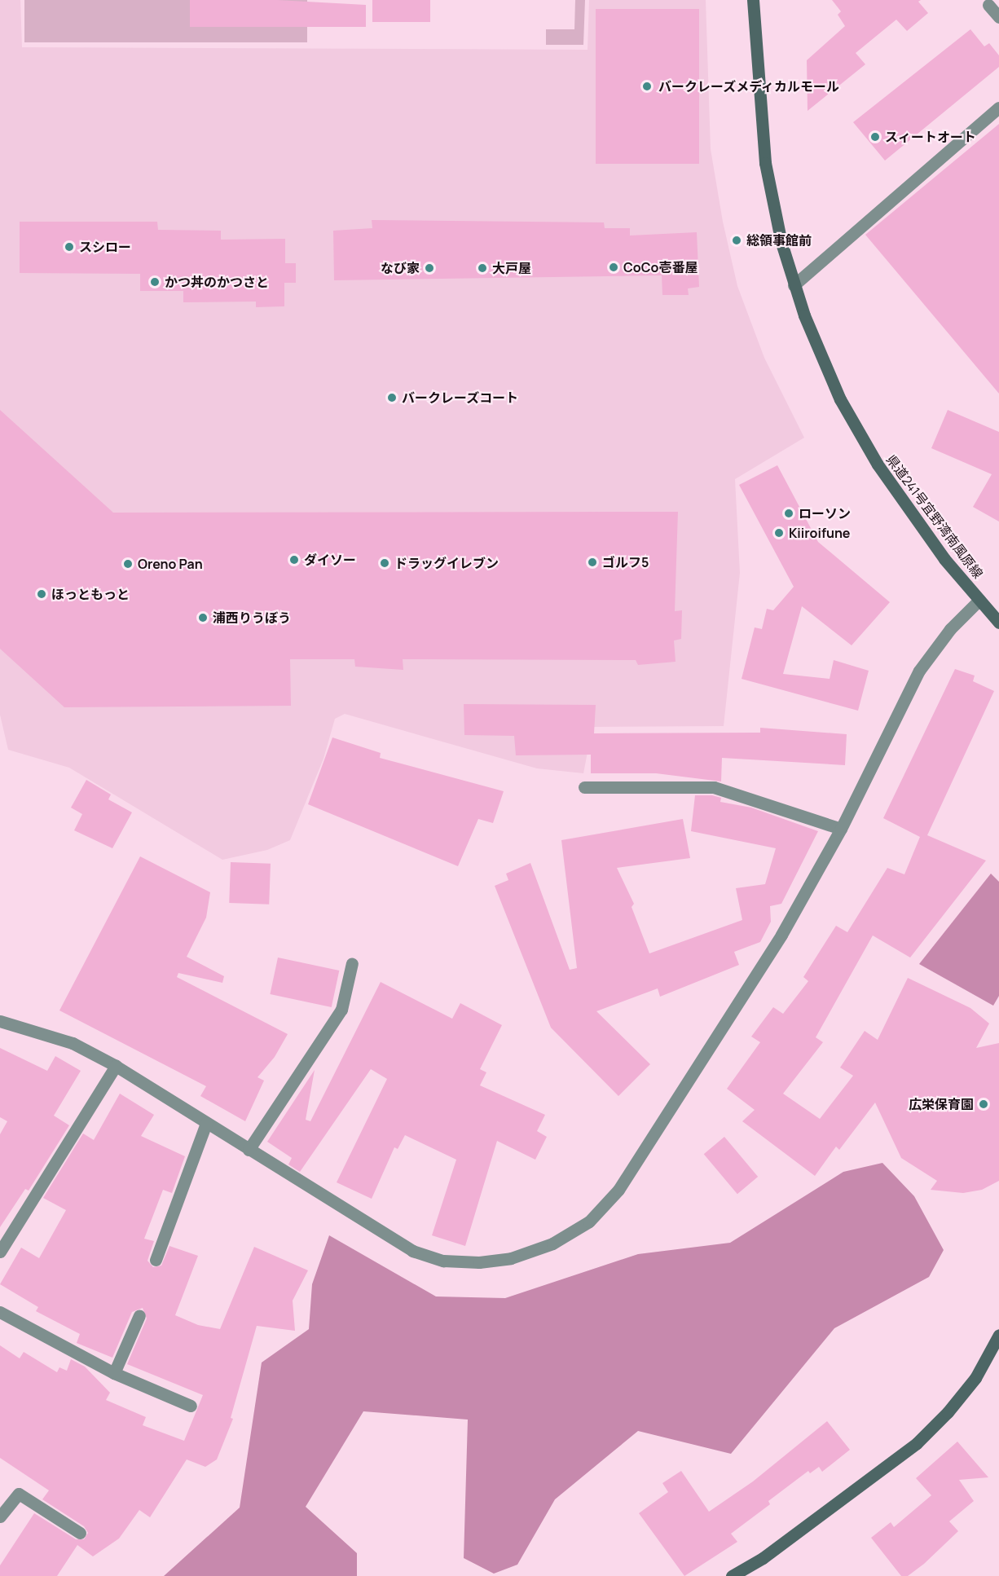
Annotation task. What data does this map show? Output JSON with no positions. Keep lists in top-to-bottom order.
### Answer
{
  "streets": {
    "main road": ["県道241号宜野湾南風原線"]
  },
  "places": [
    "バークレーズメディカルモール",
    "スィートオート",
    "総領事館前",
    "スシロー",
    "CoCo壱番屋",
    "なび家",
    "大戸屋",
    "かつ丼のかつさと",
    "バークレーズコート",
    "ローソン",
    "Kiiroifune",
    "ダイソー",
    "ゴルフ5",
    "ドラッグイレブン",
    "Oreno Pan",
    "ほっともっと",
    "浦西りうぼう",
    "広栄保育園"
  ]
}
